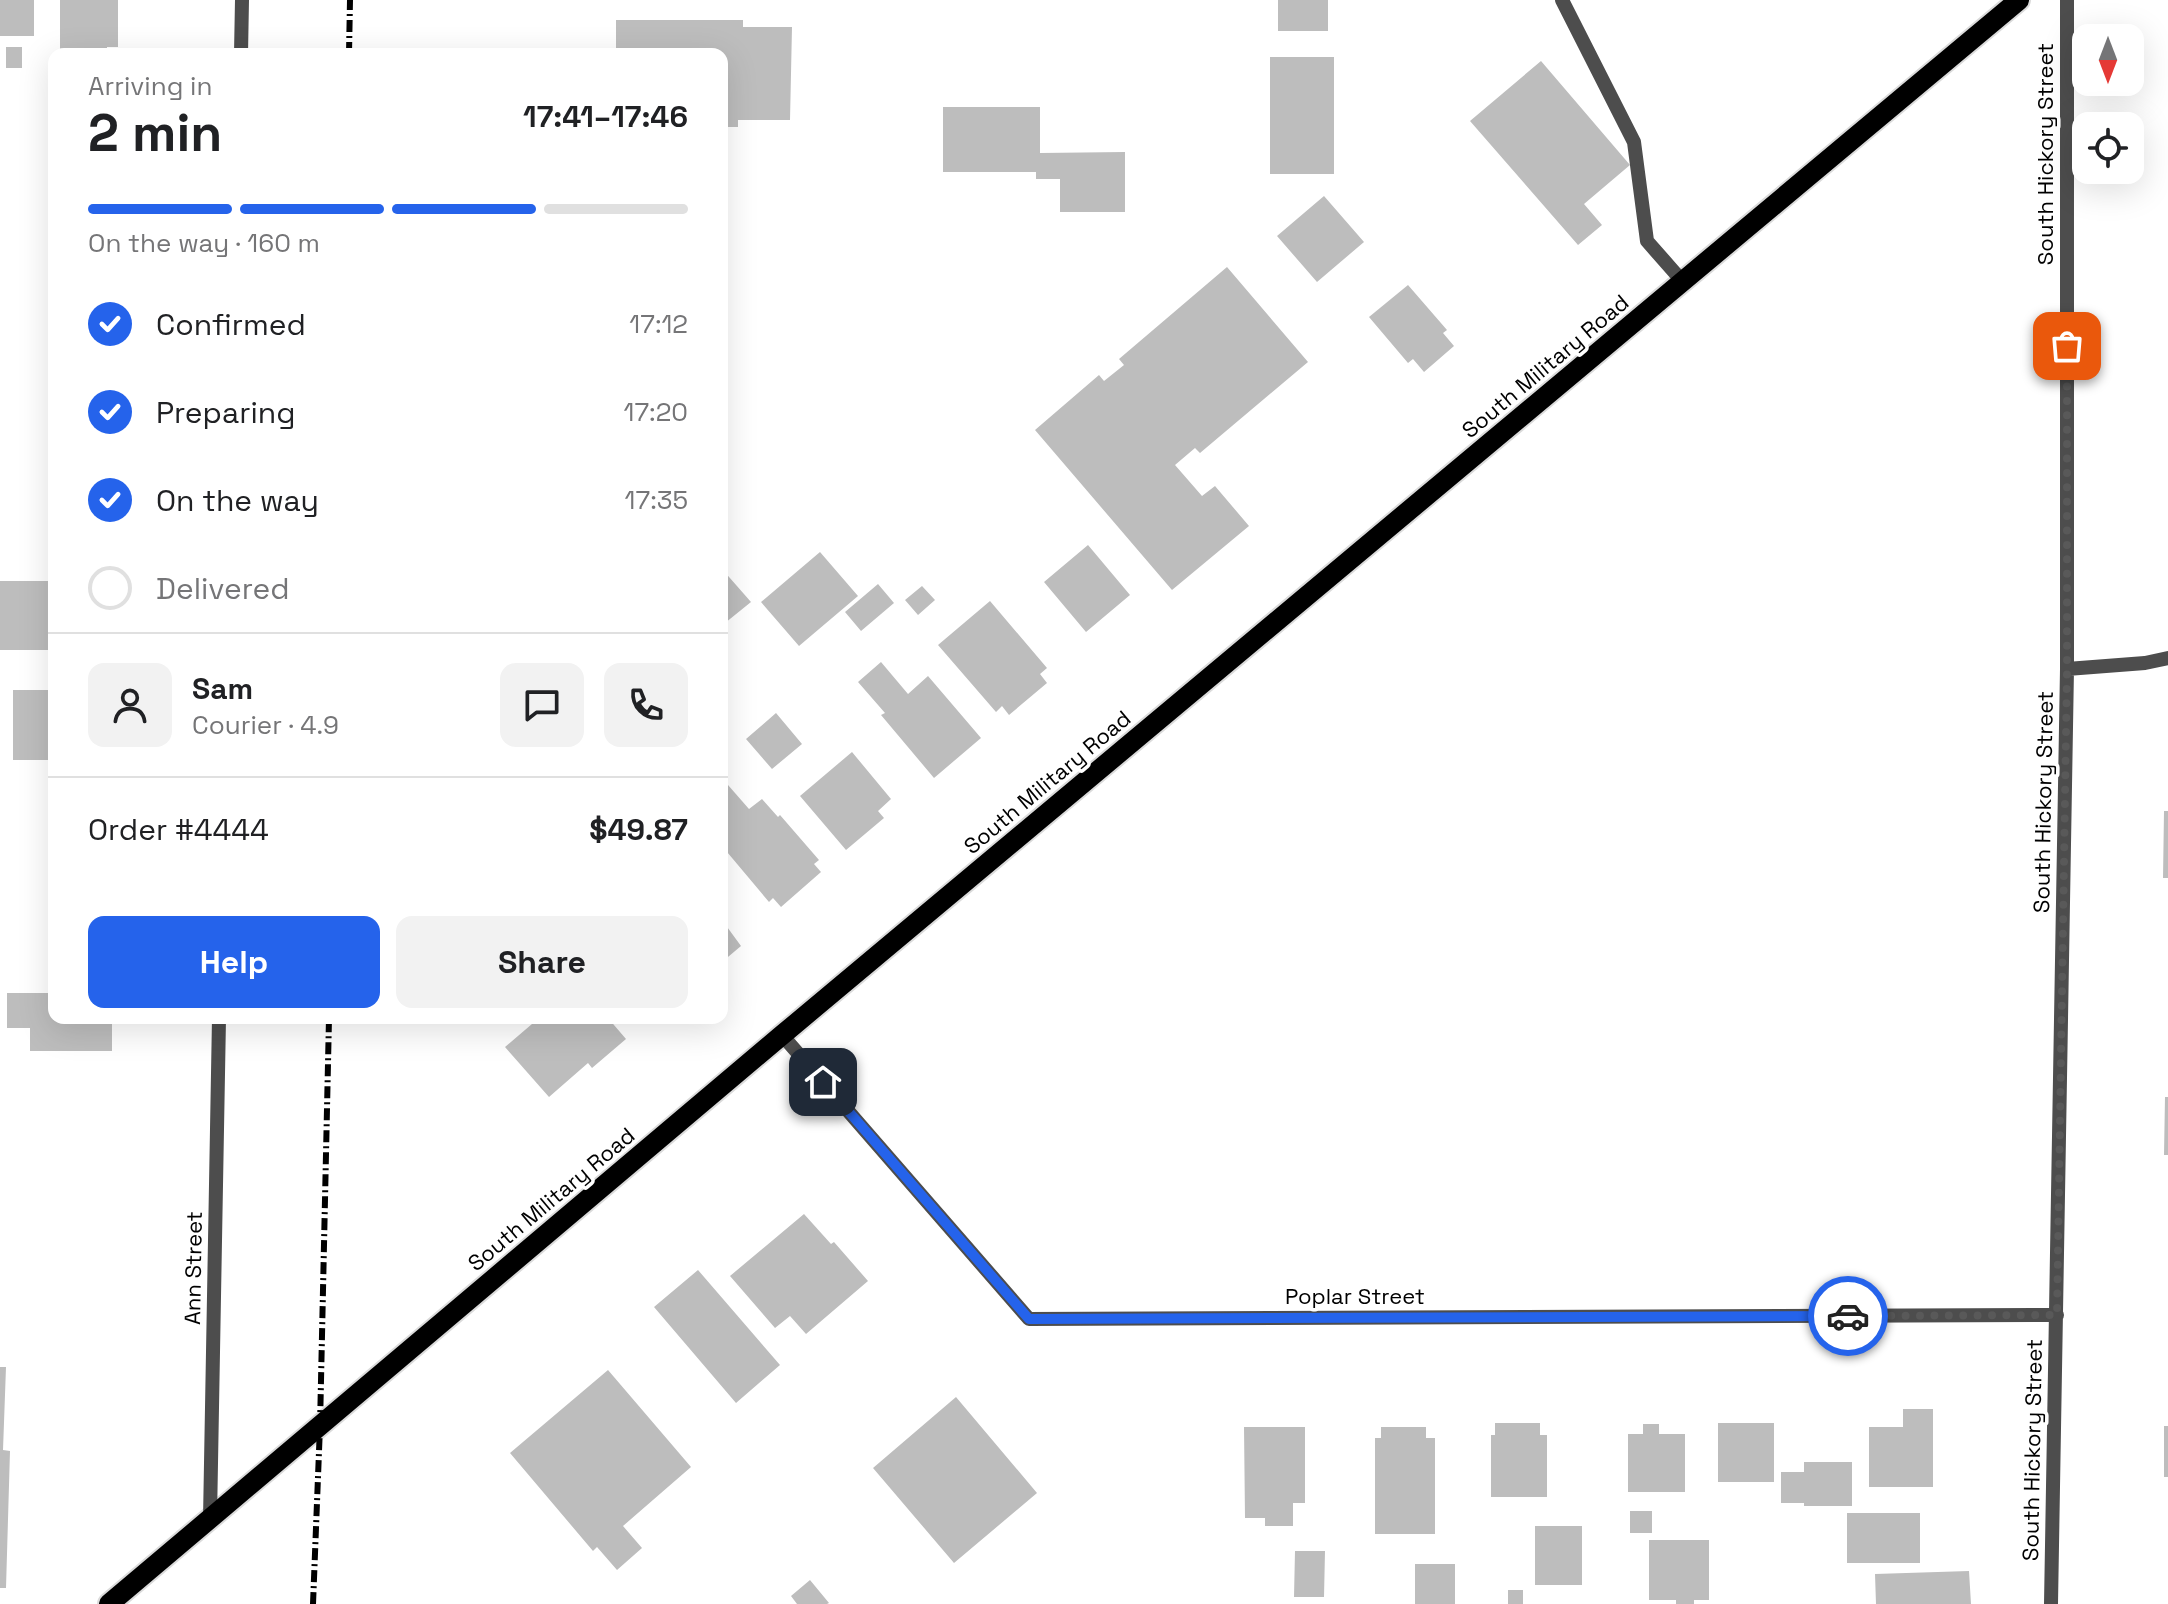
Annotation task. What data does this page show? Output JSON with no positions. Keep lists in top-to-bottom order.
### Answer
{
  "streets": {
    "main road": ["South Military Road"],
    "street": ["South Hickory Street", "Ann Street", "Poplar Street"]
  },
  "crossings": [
    ["South Hickory Street", "Poplar Street"],
    ["South Military Road", "Ann Street"],
    ["South Military Road", "Poplar Street"]
  ],
  "north": "bottom",
  "page": {
    "heading": ["2 min", "Arriving in", "17:41–17:46"],
    "panel": [
      "Sam",
      "Courier · 4.9",
      "Order #4444",
      "$49.87"
    ],
    "bar": "On the way · 160 m",
    "list": [
      ["Confirmed", "17:12"],
      ["Preparing", "17:20"],
      ["On the way", "17:35"],
      "Delivered"
    ],
    "buttons": ["Help", "Share"]
  }
}
